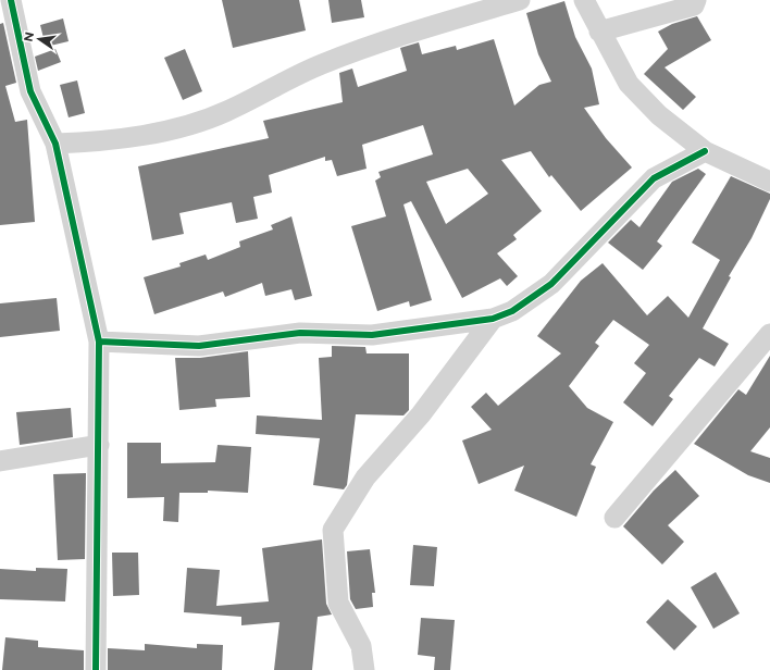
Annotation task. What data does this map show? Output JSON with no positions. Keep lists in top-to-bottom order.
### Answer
{
  "north": "left"
}
